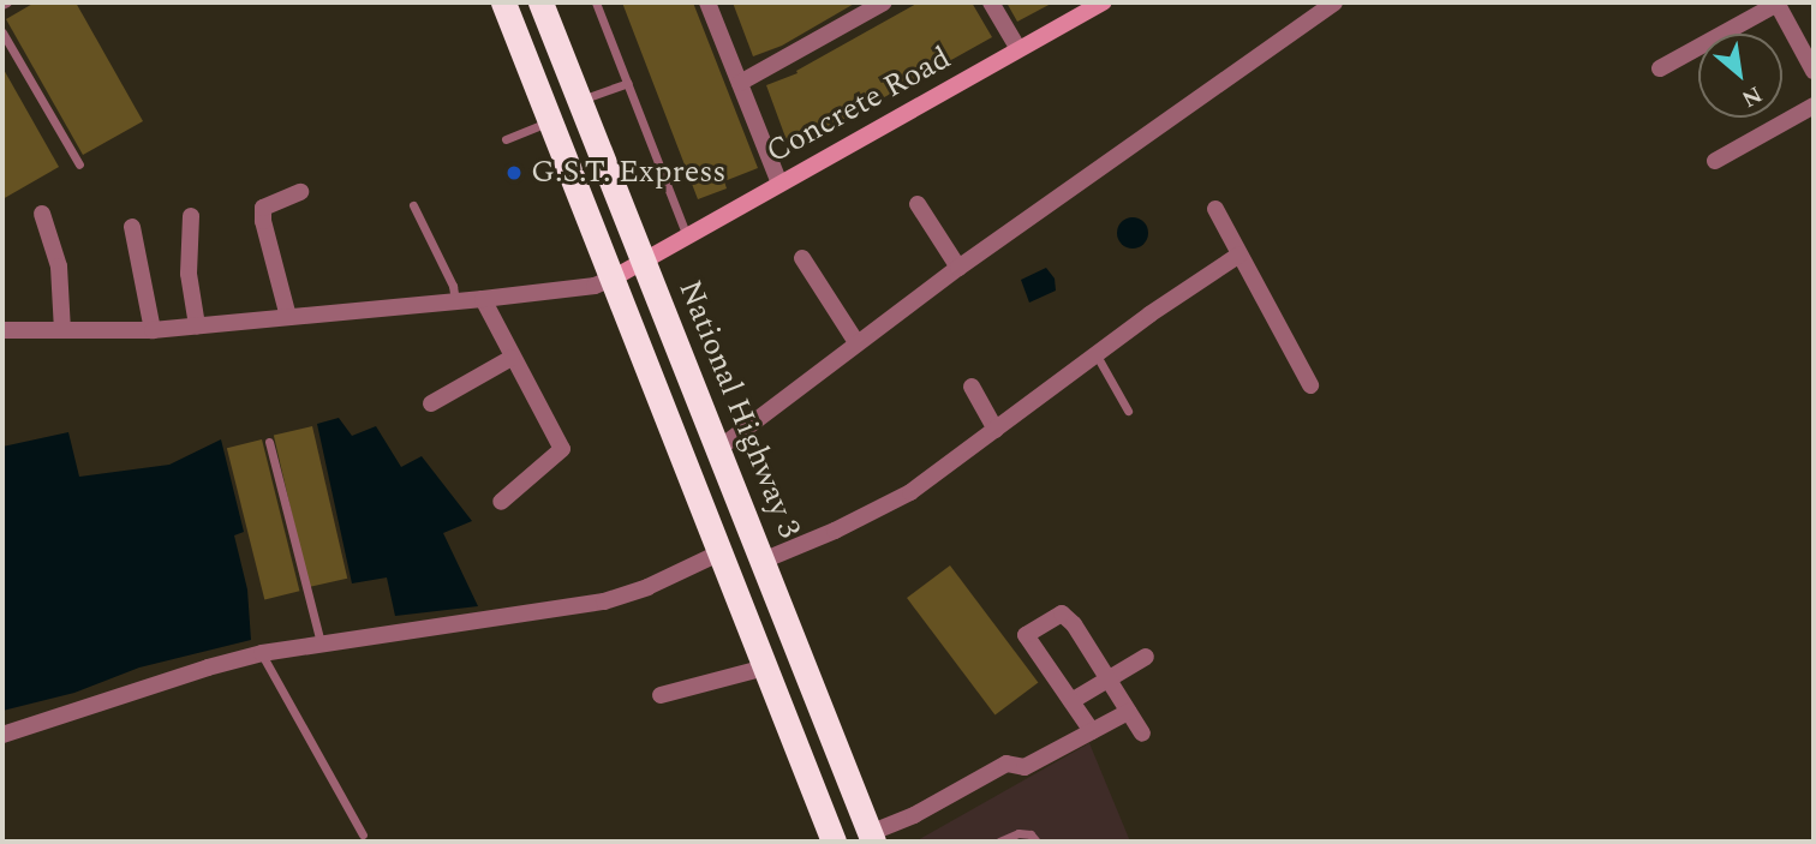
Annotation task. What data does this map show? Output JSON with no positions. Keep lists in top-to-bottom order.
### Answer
{
  "streets": {
    "highway": ["National Highway 3"],
    "street": ["Concrete Road"]
  },
  "crossings": [
    ["Concrete Road", "National Highway 3"]
  ],
  "places": ["G.S.T. Express"],
  "north": "bottom right"
}
